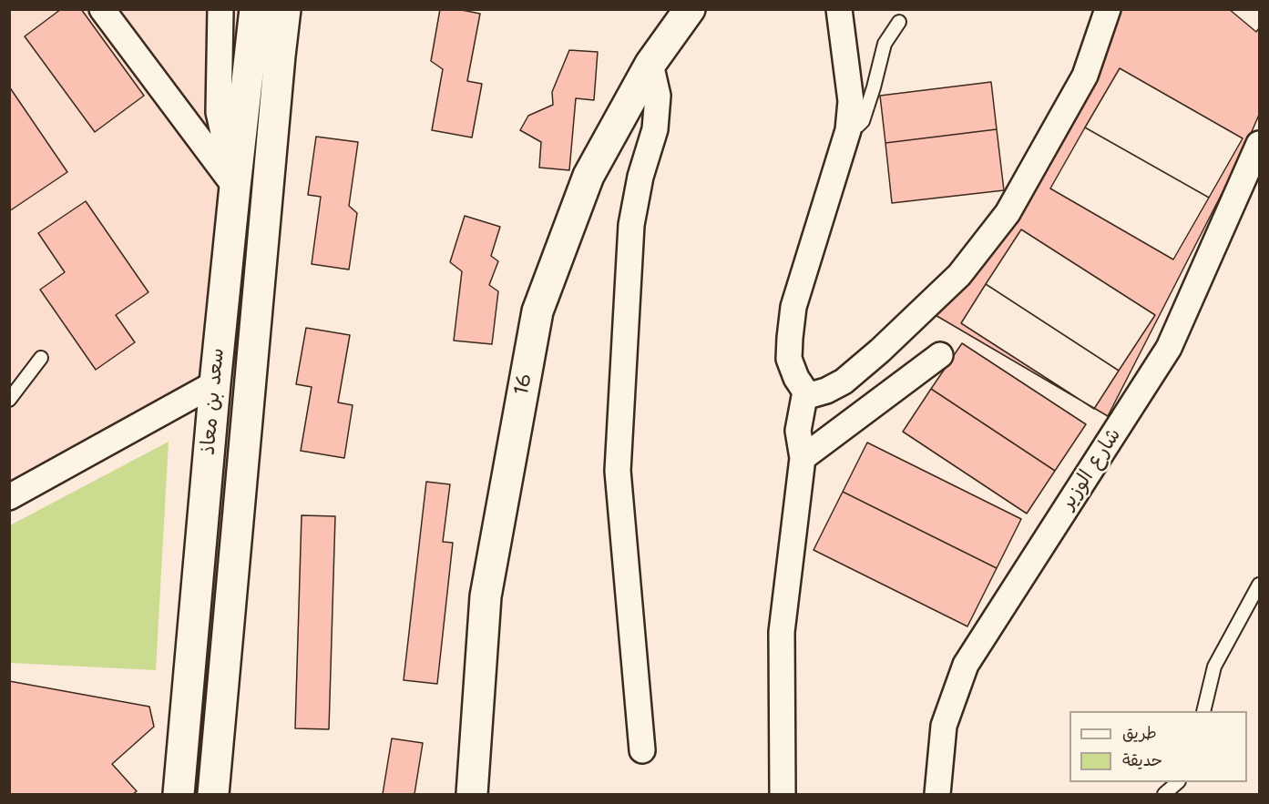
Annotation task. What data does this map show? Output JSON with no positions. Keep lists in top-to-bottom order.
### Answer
{
  "streets": {
    "main road": ["16", "سعد بن معاذ"],
    "street": ["شارع الوزير"]
  },
  "legend": ["طريق", "حديقة"]
}
